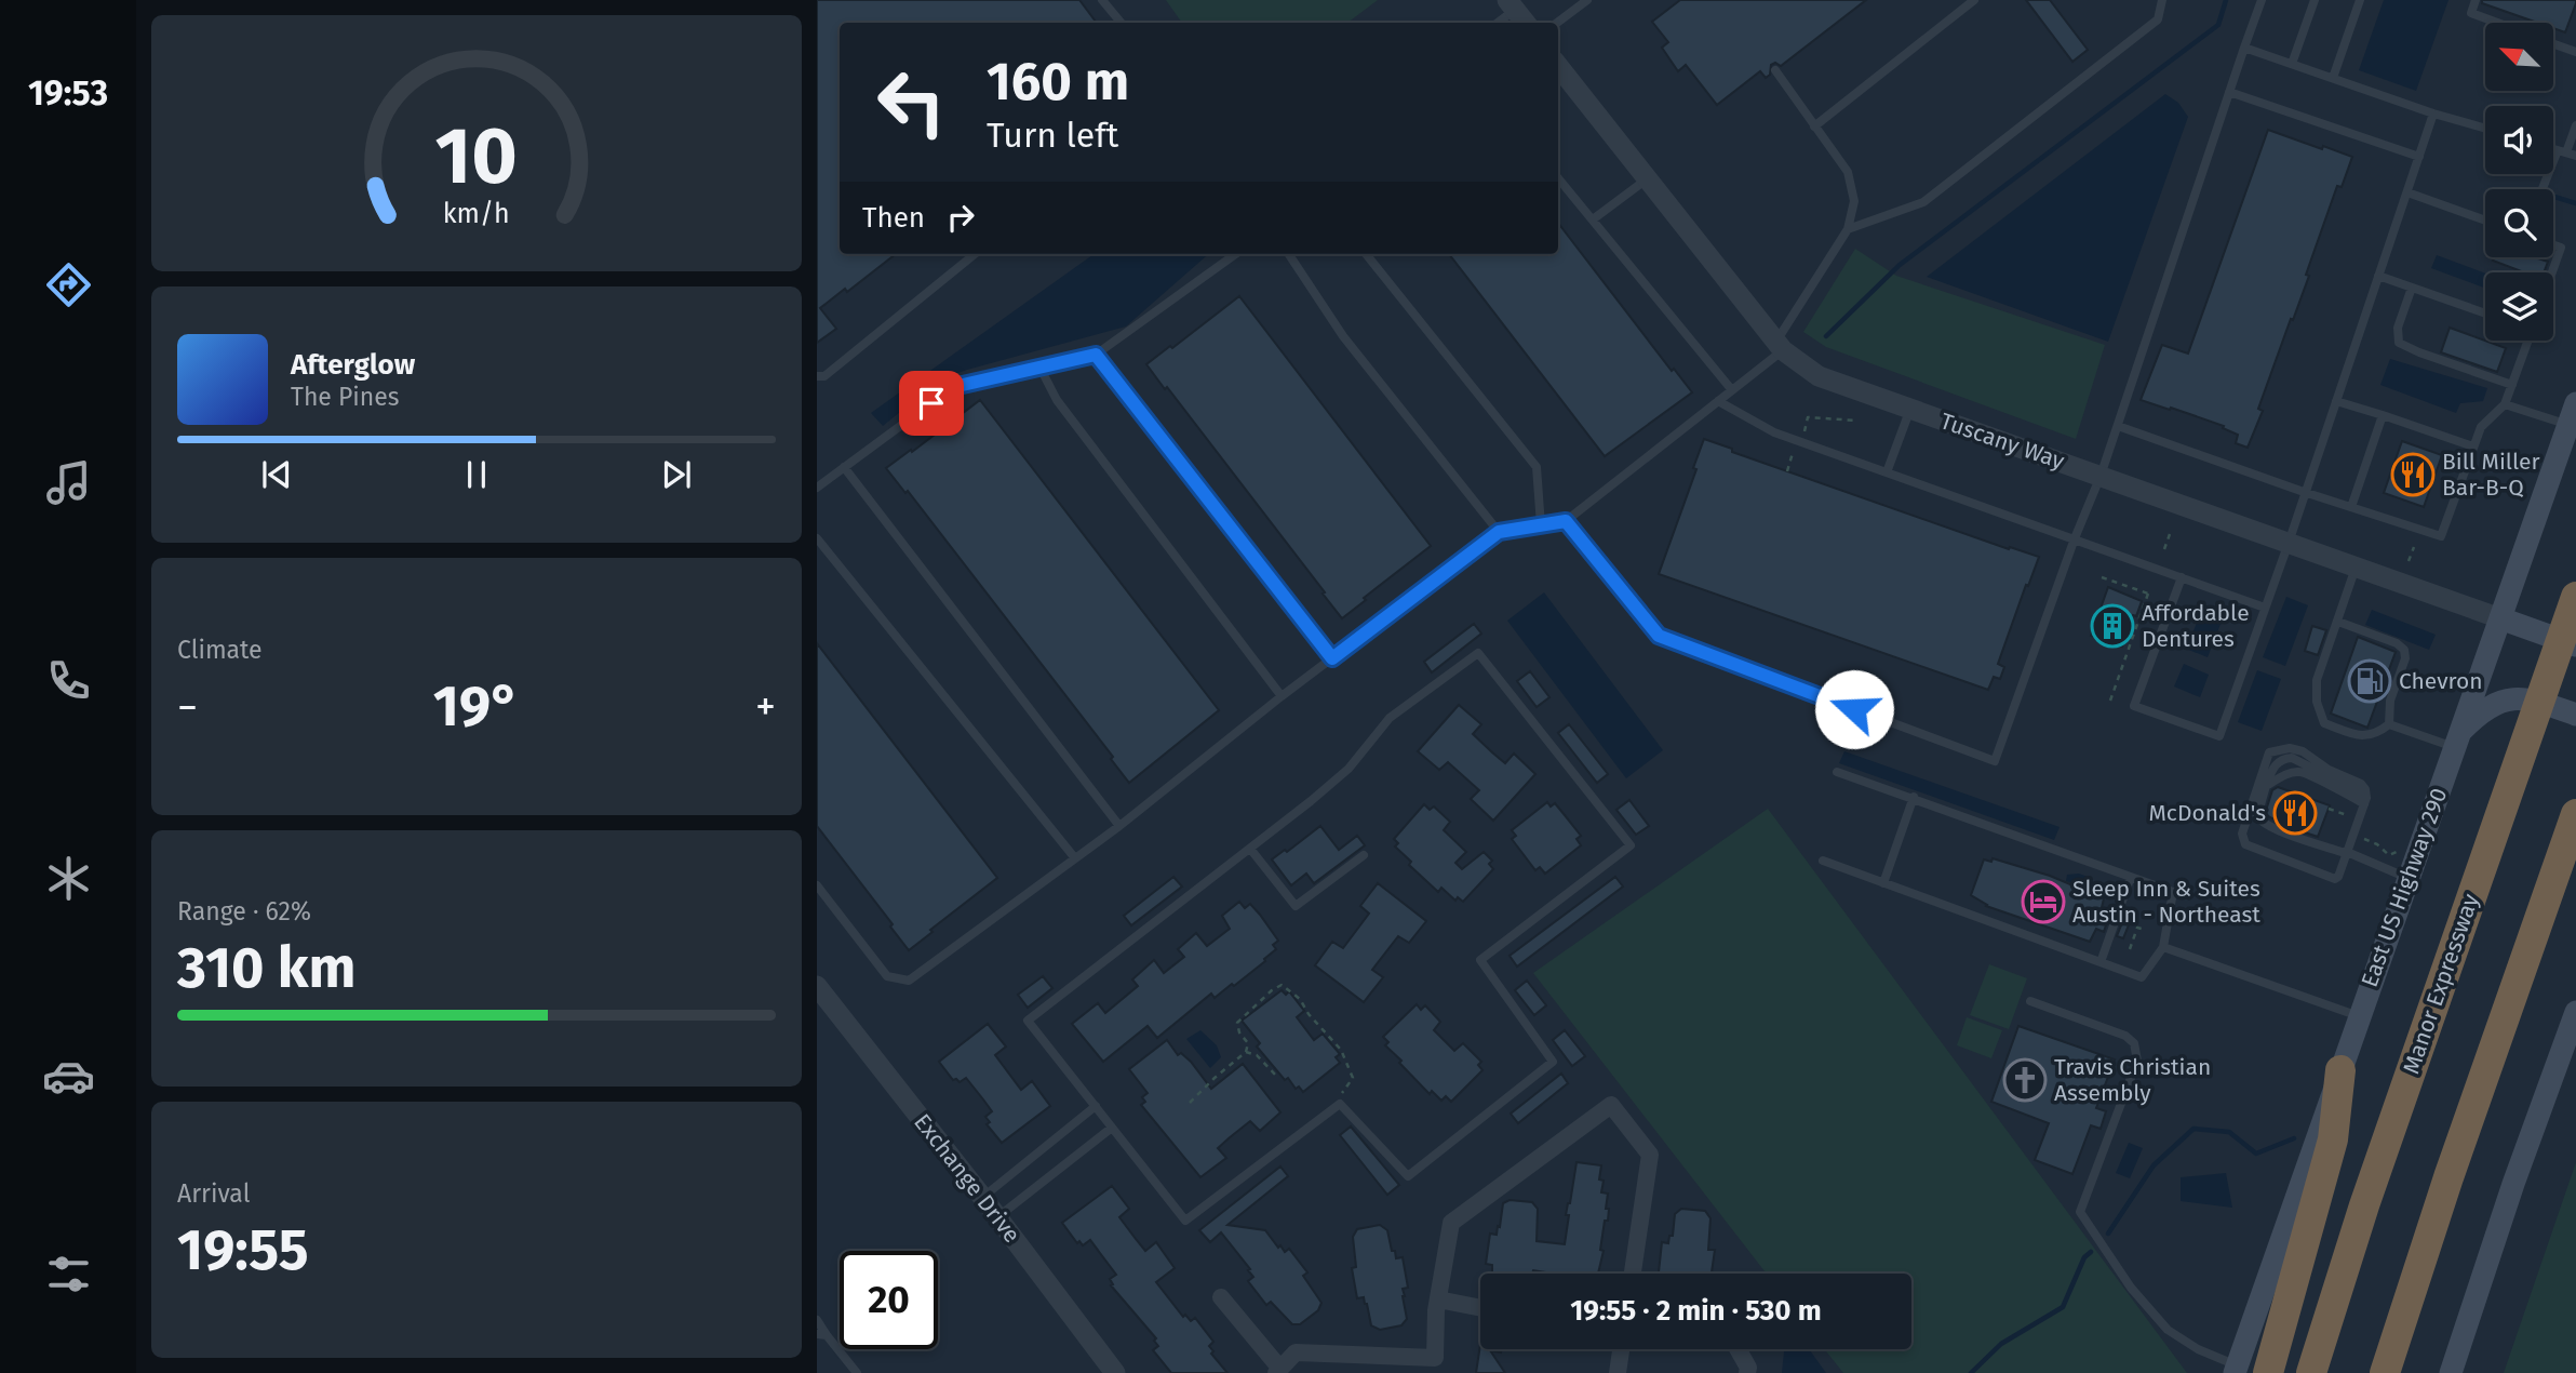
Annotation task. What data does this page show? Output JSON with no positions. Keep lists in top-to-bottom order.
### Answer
{
  "streets": {
    "highway": ["Manor Expressway"],
    "main road": ["Tuscany Way", "East US Highway 290"],
    "street": ["Exchange Drive"]
  },
  "crossings": [
    ["Tuscany Way", "East US Highway 290"]
  ],
  "places": {
    "restaurant": ["Bill Miller Bar-B-Q", "McDonald's"],
    "building": ["Affordable Dentures"],
    "fuel station": ["Chevron"],
    "hotel": ["Sleep Inn & Suites Austin - Northeast"],
    "church": ["Travis Christian Assembly"]
  },
  "north": "top left",
  "page": {
    "tabs": "19:53",
    "turn": ["160 m", "Turn left"],
    "then": "Then",
    "song": ["Afterglow", "The Pines"],
    "tile": [
      "Climate",
      ["Range · 62%", "310 km"],
      ["Arrival", "19:55"]
    ],
    "heat": ["−", "19°", "+"],
    "limit": "20",
    "trip": "19:55 · 2 min · 530 m",
    "gauge": ["10", "km/h"]
  }
}
